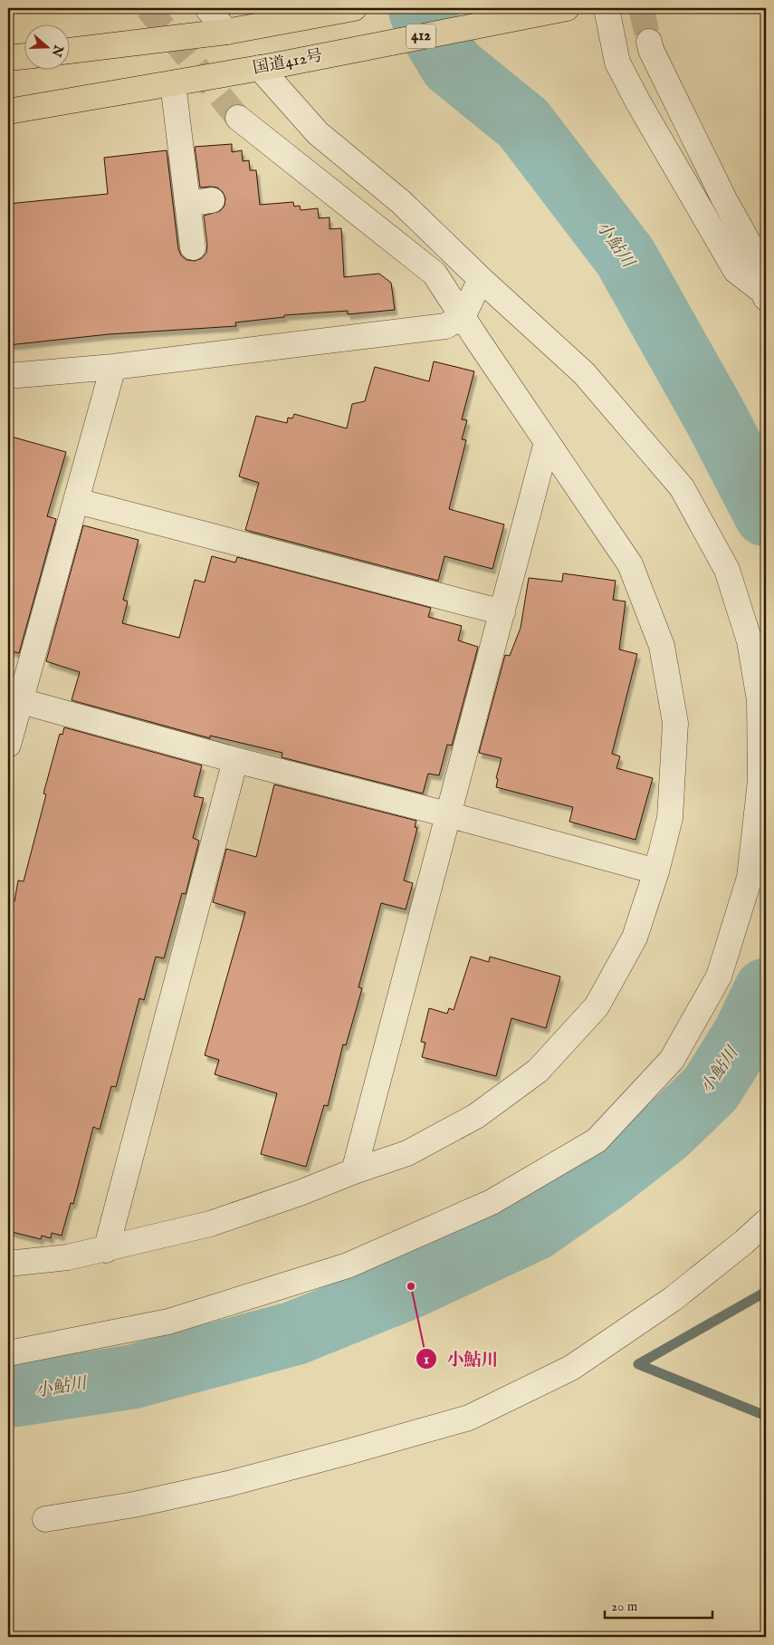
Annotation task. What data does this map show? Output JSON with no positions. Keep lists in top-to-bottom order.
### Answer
{
  "streets": {
    "highway": ["412", "国道412号"]
  },
  "water": ["小鮎川"],
  "places": ["小鮎川"],
  "scale_bar": "20 m",
  "north": "right"
}
